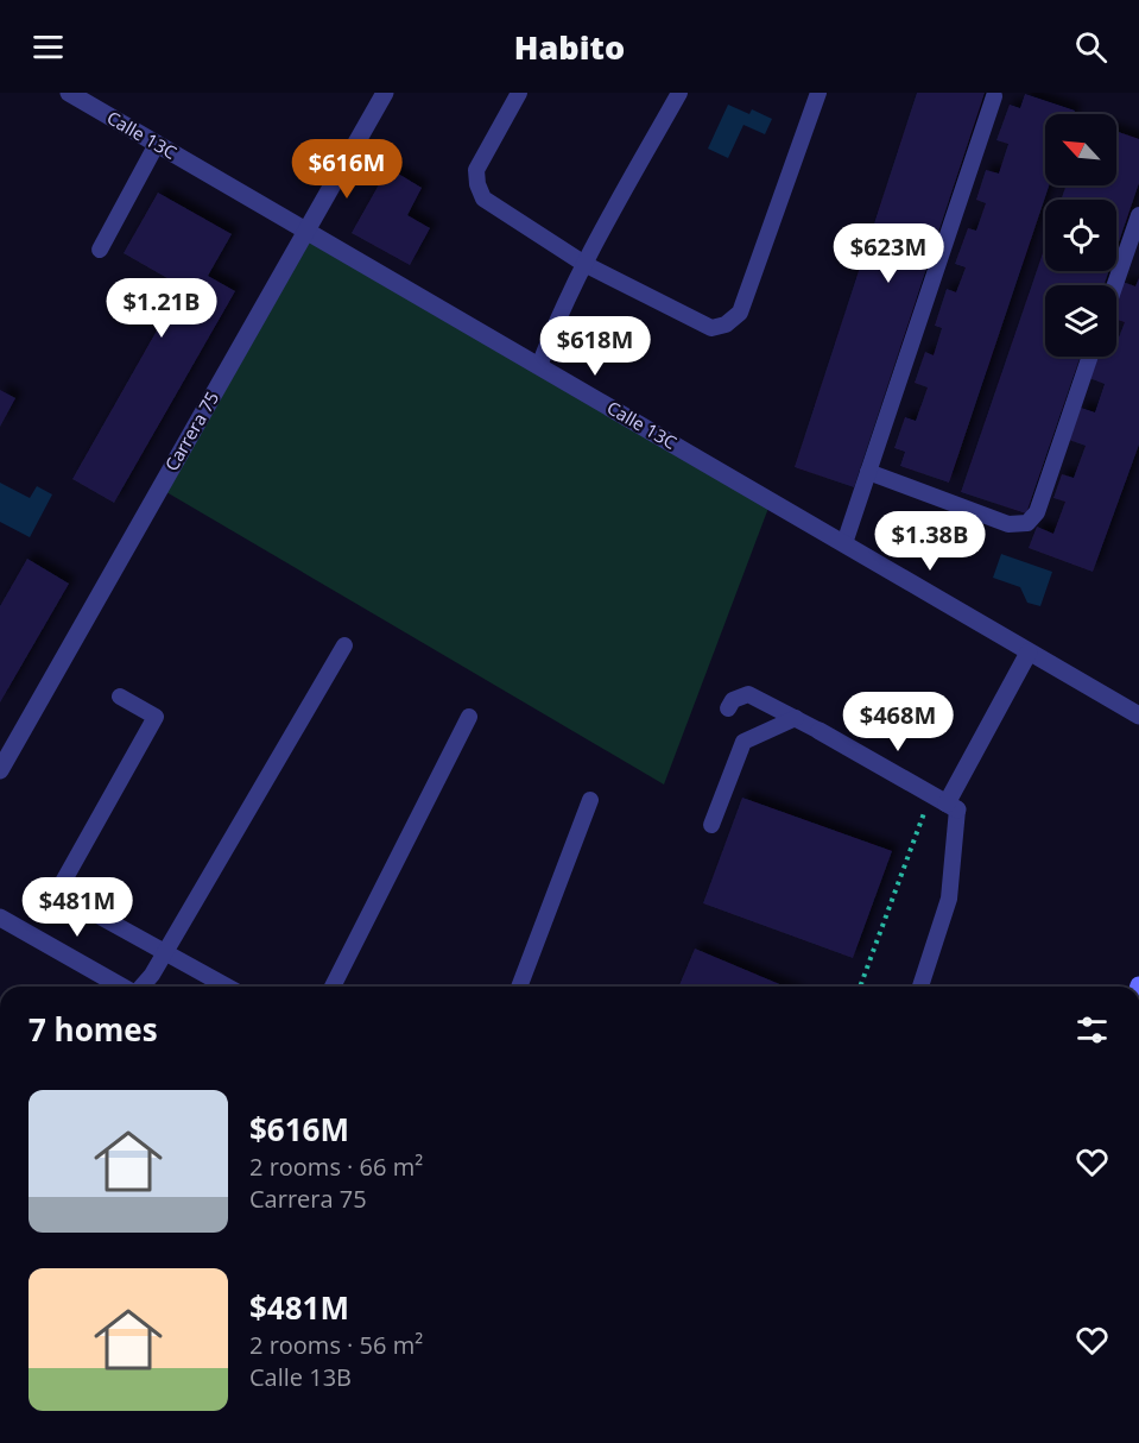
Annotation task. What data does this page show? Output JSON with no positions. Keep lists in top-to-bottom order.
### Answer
{
  "streets": {
    "street": ["Calle 13C", "Carrera 75"]
  },
  "crossings": [
    ["Calle 13C", "Carrera 75"]
  ],
  "north": "top left",
  "page": {
    "header": "Habito",
    "price": [
      "$616M",
      "$623M",
      "$1.21B",
      "$618M",
      "$1.38B",
      "$468M",
      "$481M"
    ],
    "heading": "7 homes",
    "list": [
      {
        "name": "$616M",
        "note": "2 rooms · 66 m² · Carrera 75"
      },
      {
        "name": "$481M",
        "note": "2 rooms · 56 m² · Calle 13B"
      }
    ]
  }
}
